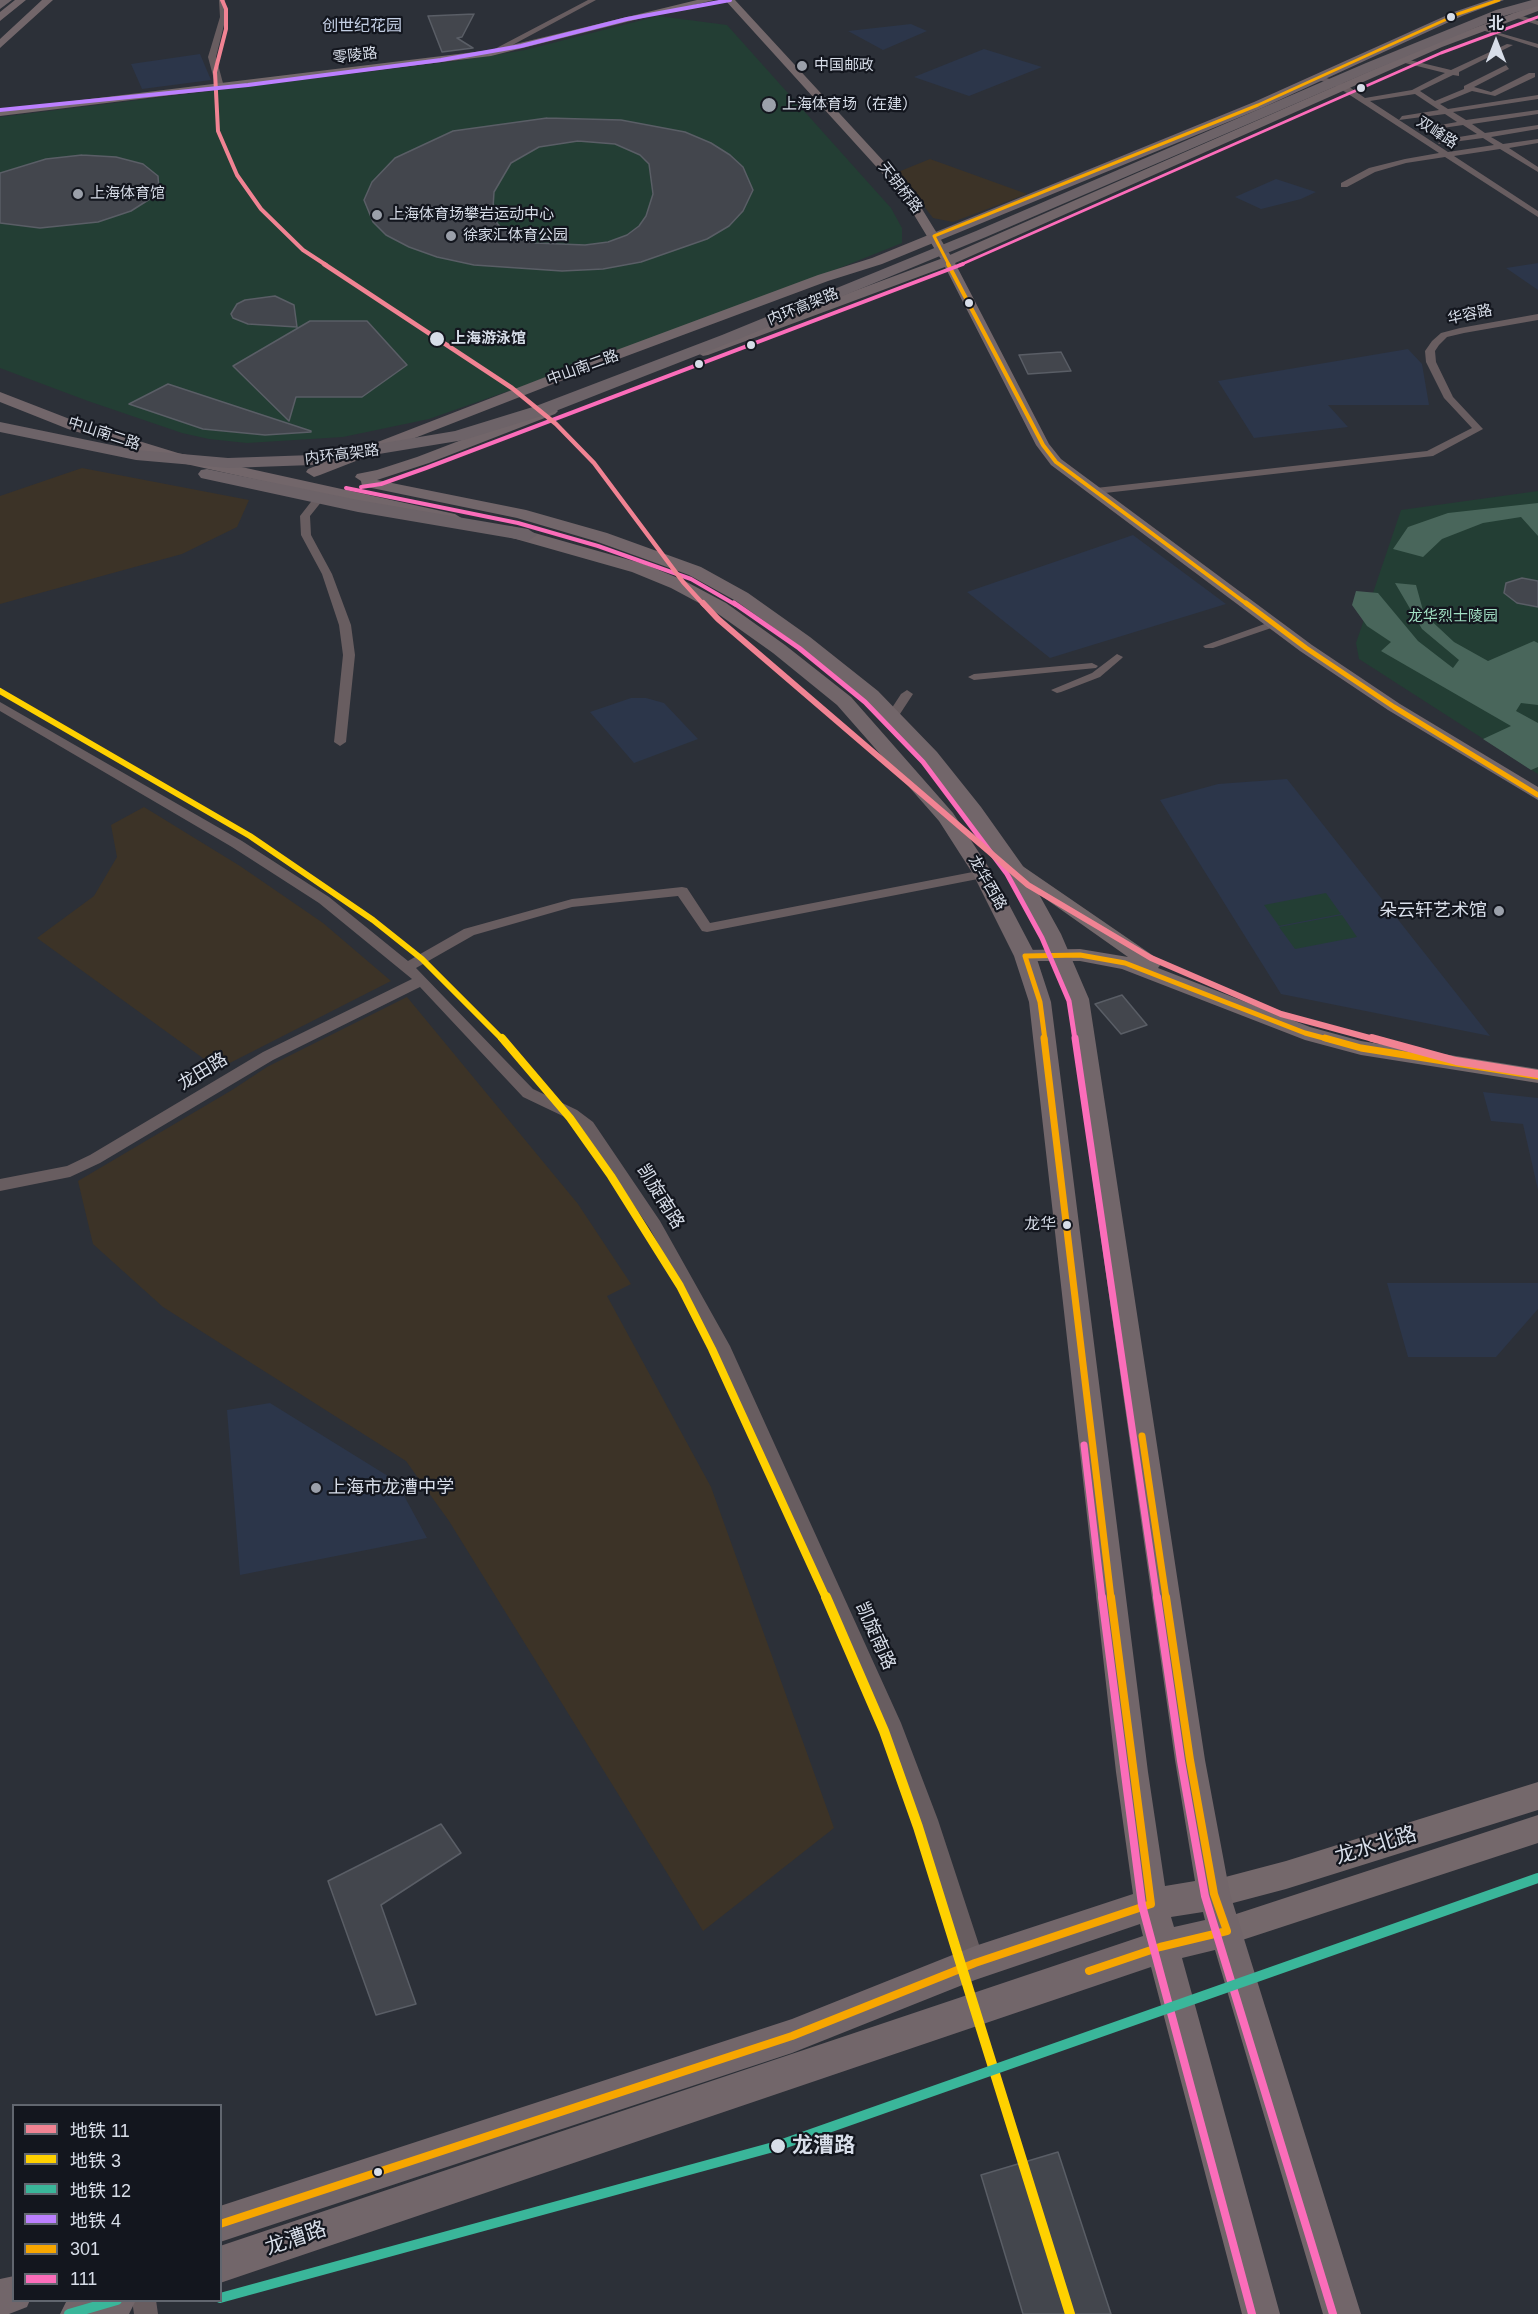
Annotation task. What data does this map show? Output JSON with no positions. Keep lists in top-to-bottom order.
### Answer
{
  "streets": {
    "highway": ["内环高架路"],
    "main road": ["中山南二路", "龙华西路", "龙漕路"],
    "street": [
      "零陵路",
      "双峰路",
      "天钥桥路",
      "华容路",
      "龙田路",
      "凯旋南路",
      "龙水北路"
    ]
  },
  "crossings": [
    ["双峰路", "中山南二路"],
    ["天钥桥路", "华容路"],
    ["天钥桥路", "中山南二路"],
    ["中山南二路", "龙华西路"],
    ["龙华西路", "龙水北路"],
    ["龙华西路", "龙漕路"],
    ["龙田路", "凯旋南路"],
    ["凯旋南路", "龙漕路"],
    ["龙水北路", "龙漕路"]
  ],
  "districts": ["创世纪花园"],
  "parks": ["龙华烈士陵园"],
  "places": [
    "中国邮政",
    "上海体育场（在建）",
    "上海体育馆",
    "上海体育场攀岩运动中心",
    "徐家汇体育公园",
    "上海游泳馆",
    "朵云轩艺术馆",
    "龙华",
    "上海市龙漕中学",
    "龙漕路"
  ],
  "lines": [
    "metro line 11",
    "metro line 4",
    "transit line 301",
    "transit line 111",
    "metro line 3",
    "metro line 12"
  ],
  "legend": [
    "地铁 11",
    "地铁 3",
    "地铁 12",
    "地铁 4",
    "301",
    "111"
  ],
  "north": "top"
}
